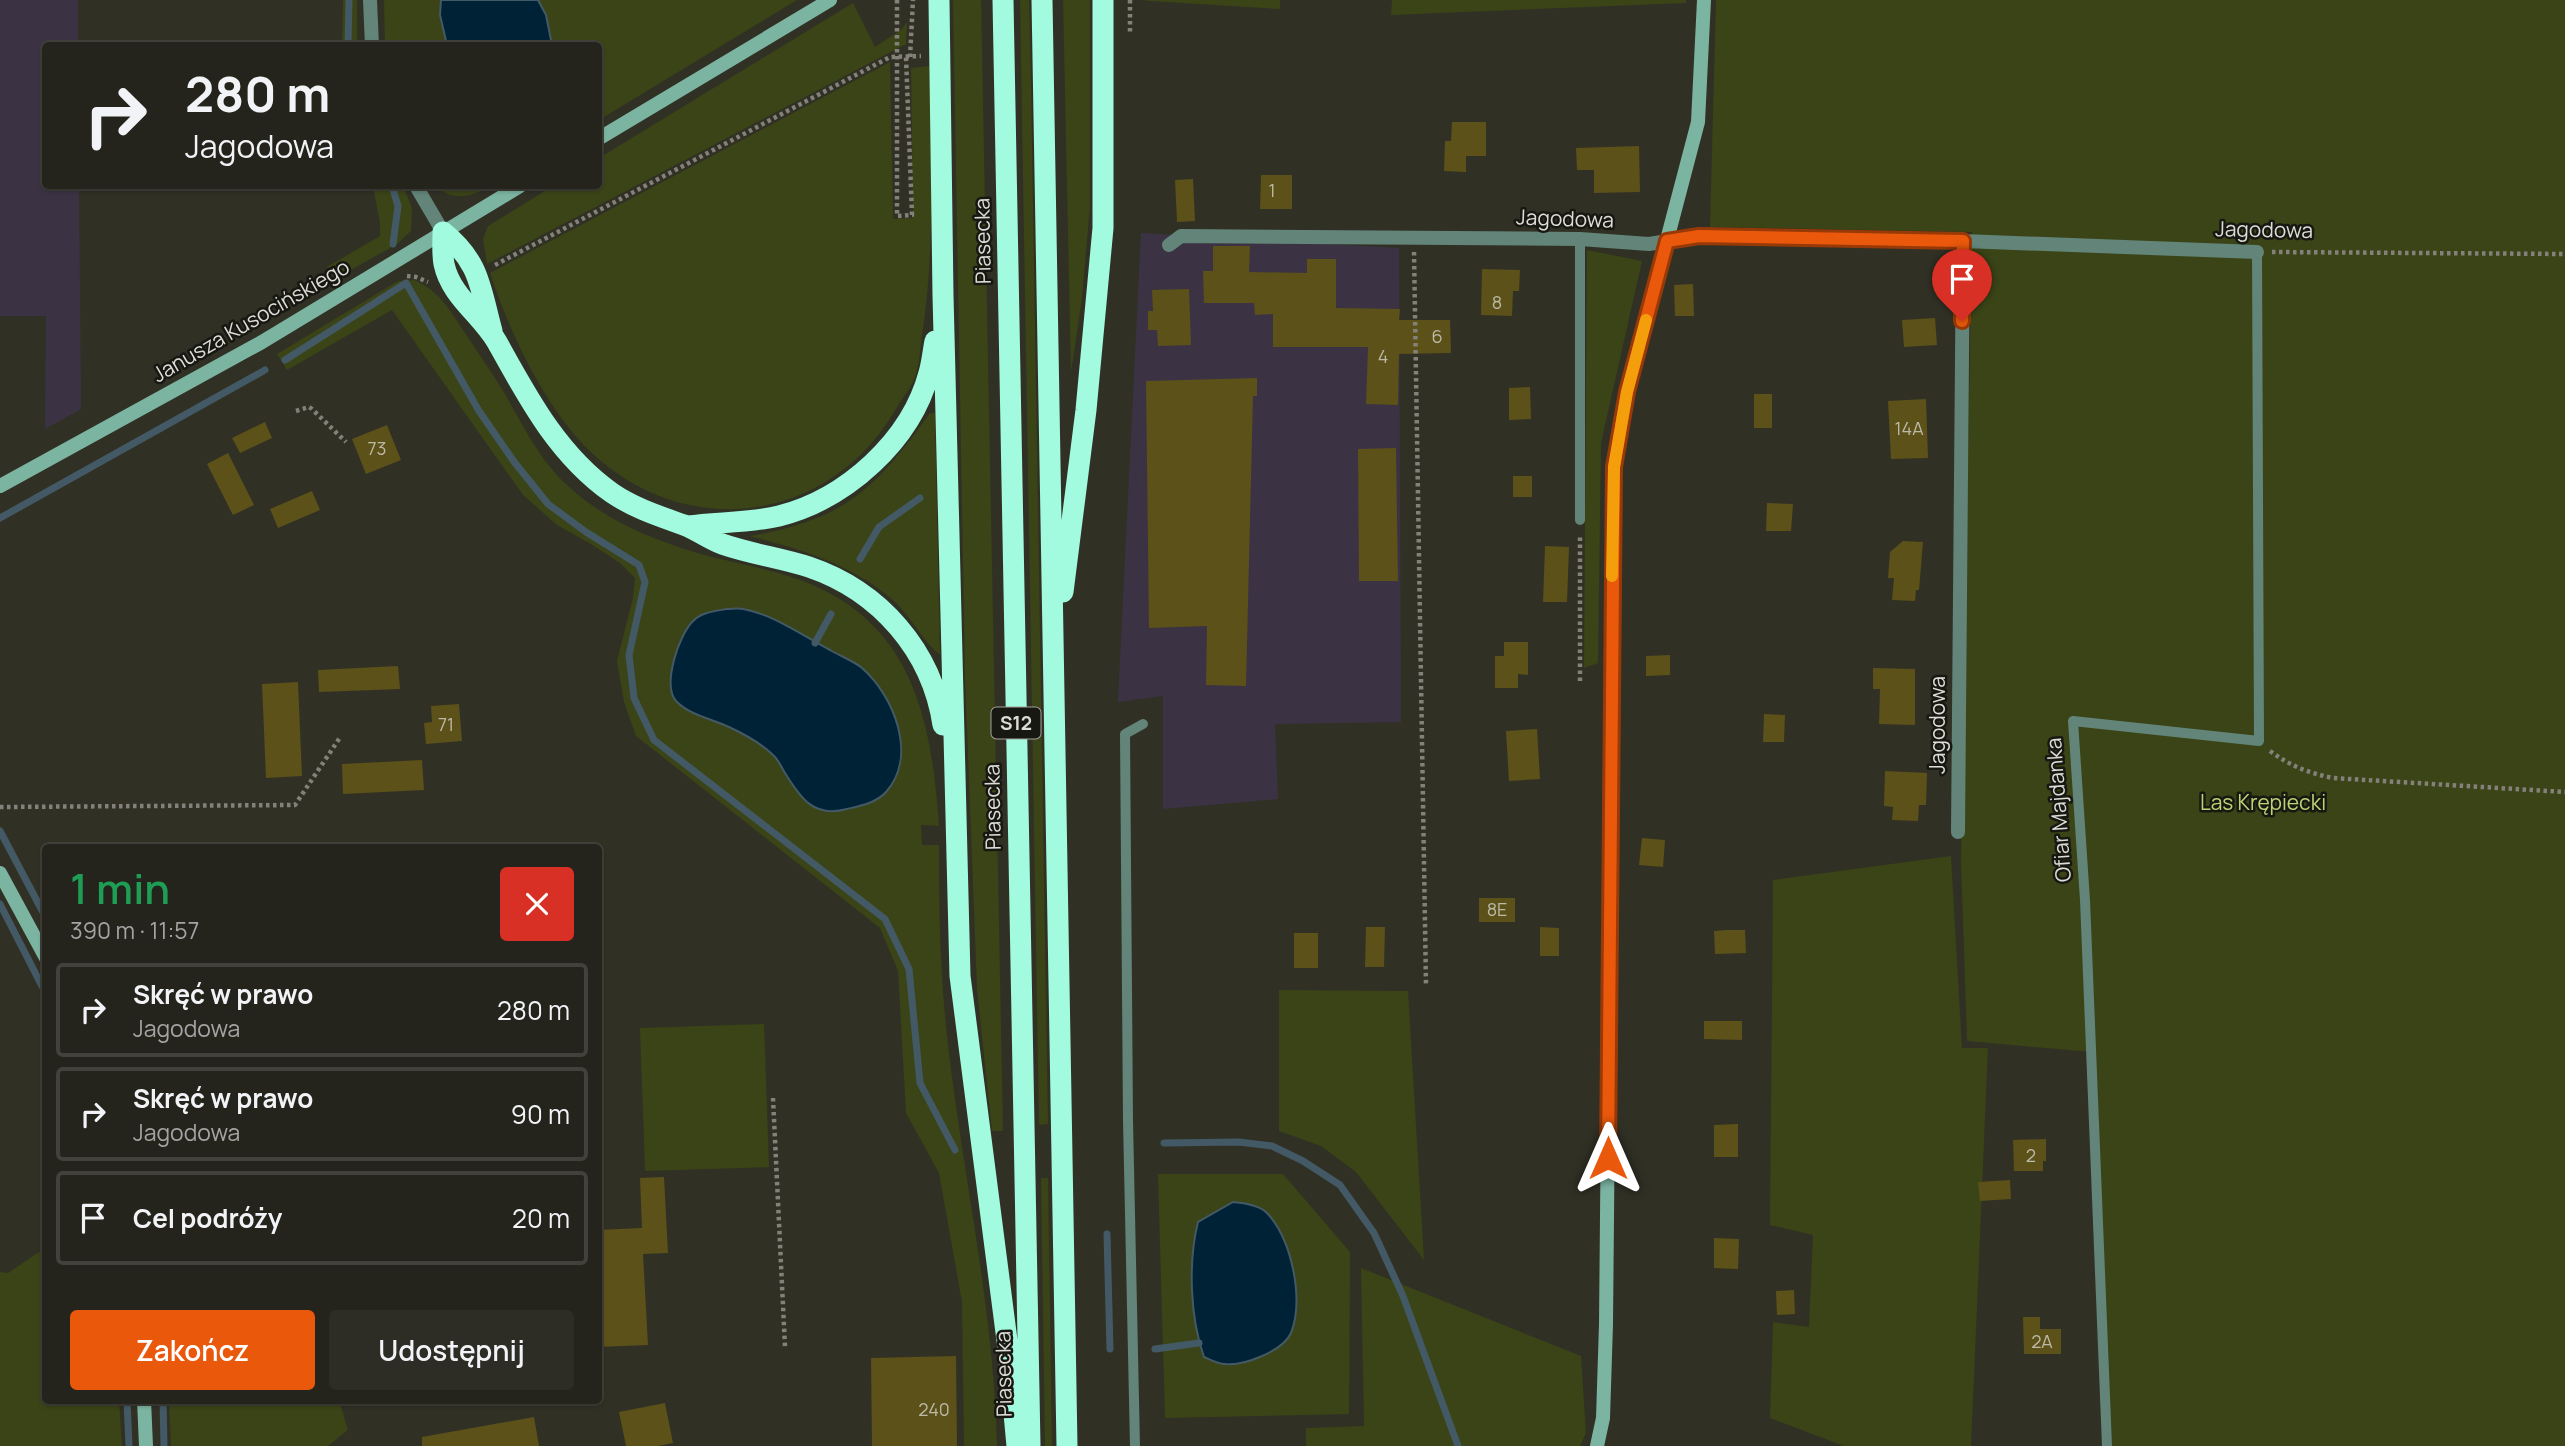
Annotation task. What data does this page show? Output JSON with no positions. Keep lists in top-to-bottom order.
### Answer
{
  "streets": {
    "highway": ["Piasecka", "S12"],
    "street": ["Jagodowa", "Janusza Kusocińskiego"],
    "lane": ["Ofiar Majdanka"]
  },
  "parks": ["Las Krępiecki"],
  "house_numbers": [
    "1",
    "8",
    "6",
    "4",
    "14A",
    "73",
    "71",
    "8E",
    "2",
    "2A",
    "240"
  ],
  "page": {
    "turn": ["280 m", "Jagodowa"],
    "heading": ["1 min", "390 m · 11:57"],
    "list": [
      {
        "name": "Skręć w prawo",
        "note": "Jagodowa",
        "value": "280 m"
      },
      {
        "name": "Skręć w prawo",
        "note": "Jagodowa",
        "value": "90 m"
      },
      {
        "name": "Cel podróży",
        "value": "20 m"
      }
    ],
    "buttons": ["Zakończ", "Udostępnij"]
  }
}
